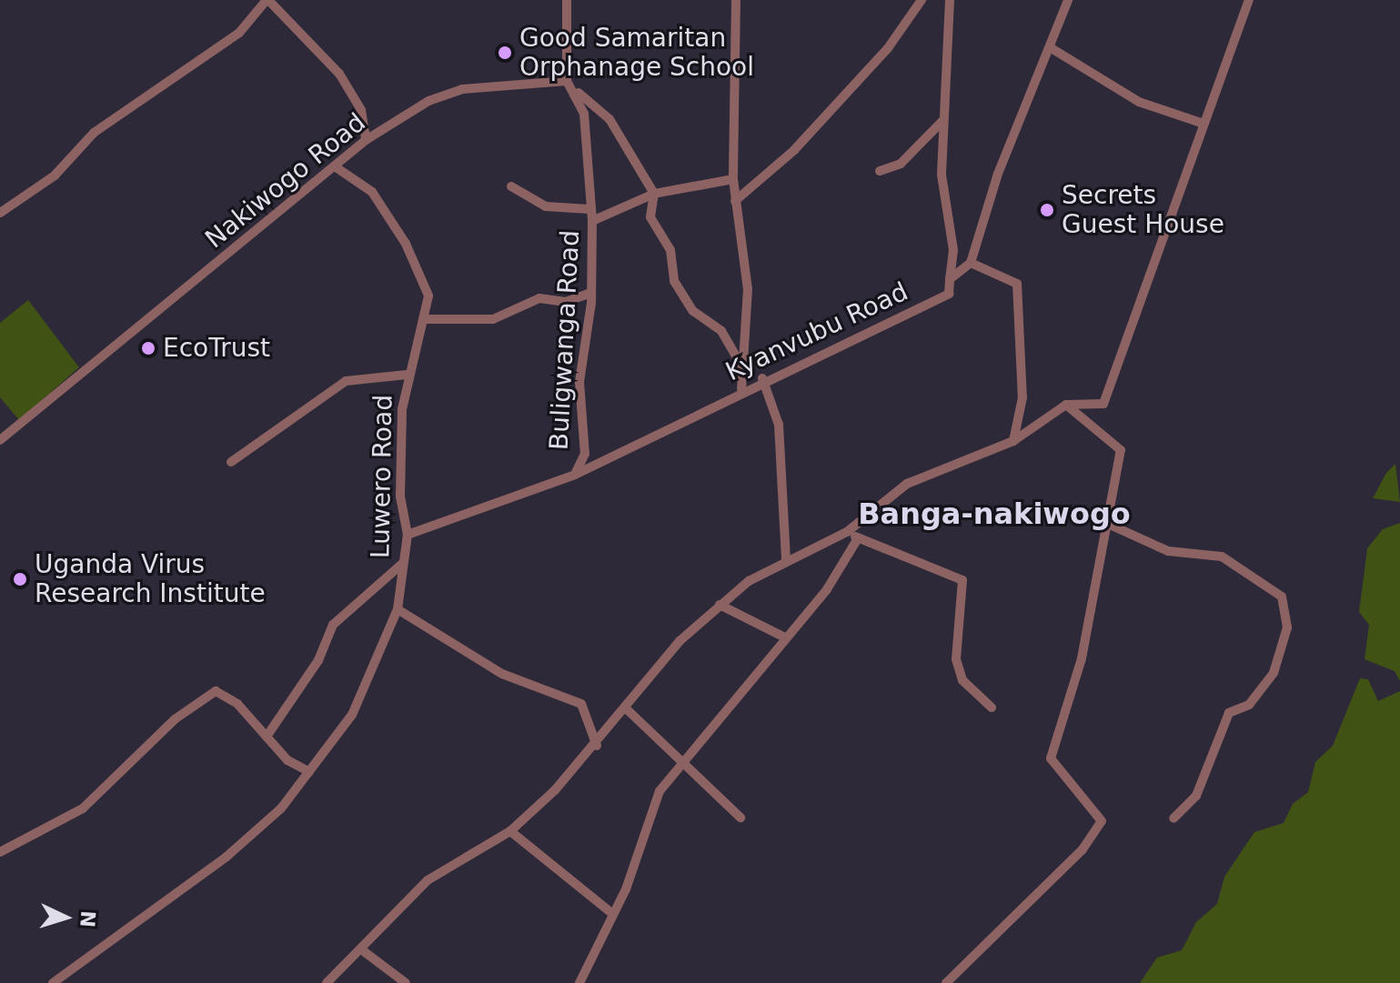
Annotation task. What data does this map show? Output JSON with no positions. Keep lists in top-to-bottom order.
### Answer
{
  "streets": {
    "street": [
      "Nakiwogo Road",
      "Kyanvubu Road",
      "Buligwanga Road",
      "Luwero Road"
    ]
  },
  "crossings": [
    ["Nakiwogo Road", "Luwero Road"],
    ["Kyanvubu Road", "Buligwanga Road"],
    ["Kyanvubu Road", "Luwero Road"]
  ],
  "districts": ["Banga-nakiwogo"],
  "places": [
    "Good Samaritan Orphanage School",
    "Secrets Guest House",
    "EcoTrust",
    "Uganda Virus Research Institute"
  ],
  "north": "right"
}
